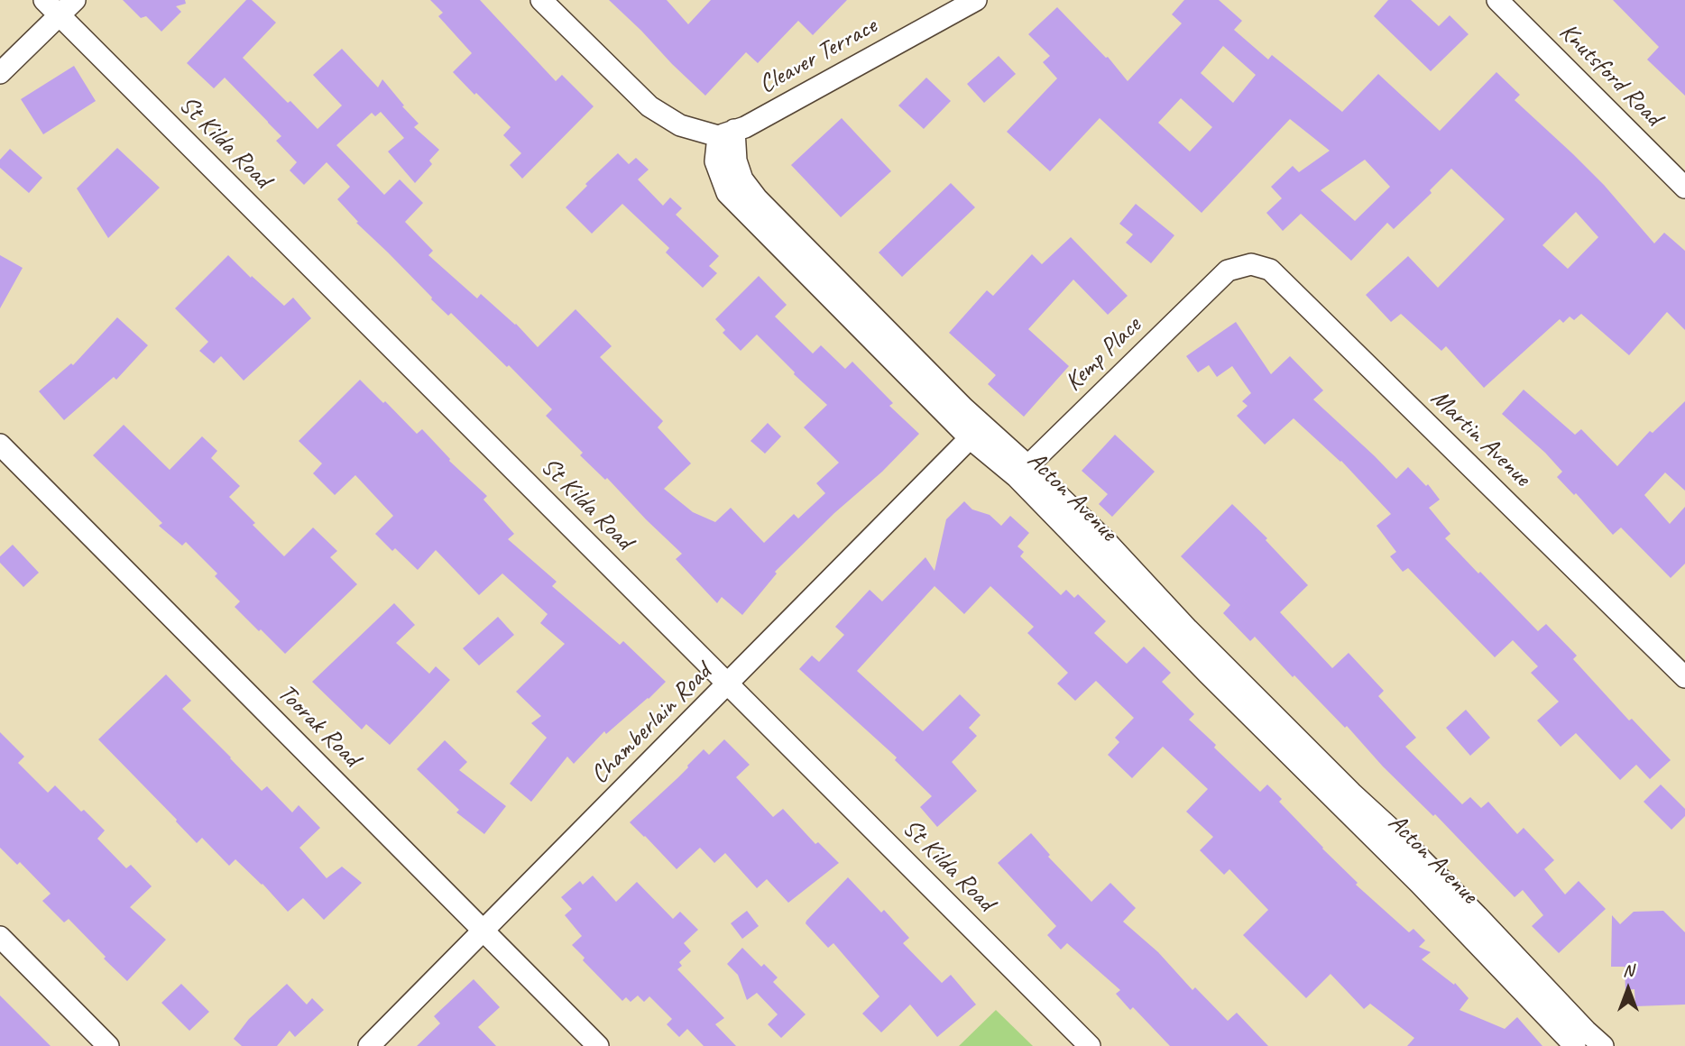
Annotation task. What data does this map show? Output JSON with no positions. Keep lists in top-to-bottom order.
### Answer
{
  "streets": {
    "street": [
      "Cleaver Terrace",
      "Knutsford Road",
      "St Kilda Road",
      "Kemp Place",
      "Martin Avenue",
      "Acton Avenue",
      "Chamberlain Road",
      "Toorak Road"
    ]
  },
  "crossings": [
    ["Cleaver Terrace", "Acton Avenue"],
    ["St Kilda Road", "Chamberlain Road"],
    ["Kemp Place", "Martin Avenue"],
    ["Kemp Place", "Acton Avenue"],
    ["Acton Avenue", "Chamberlain Road"],
    ["Chamberlain Road", "Toorak Road"]
  ],
  "north": "top"
}
